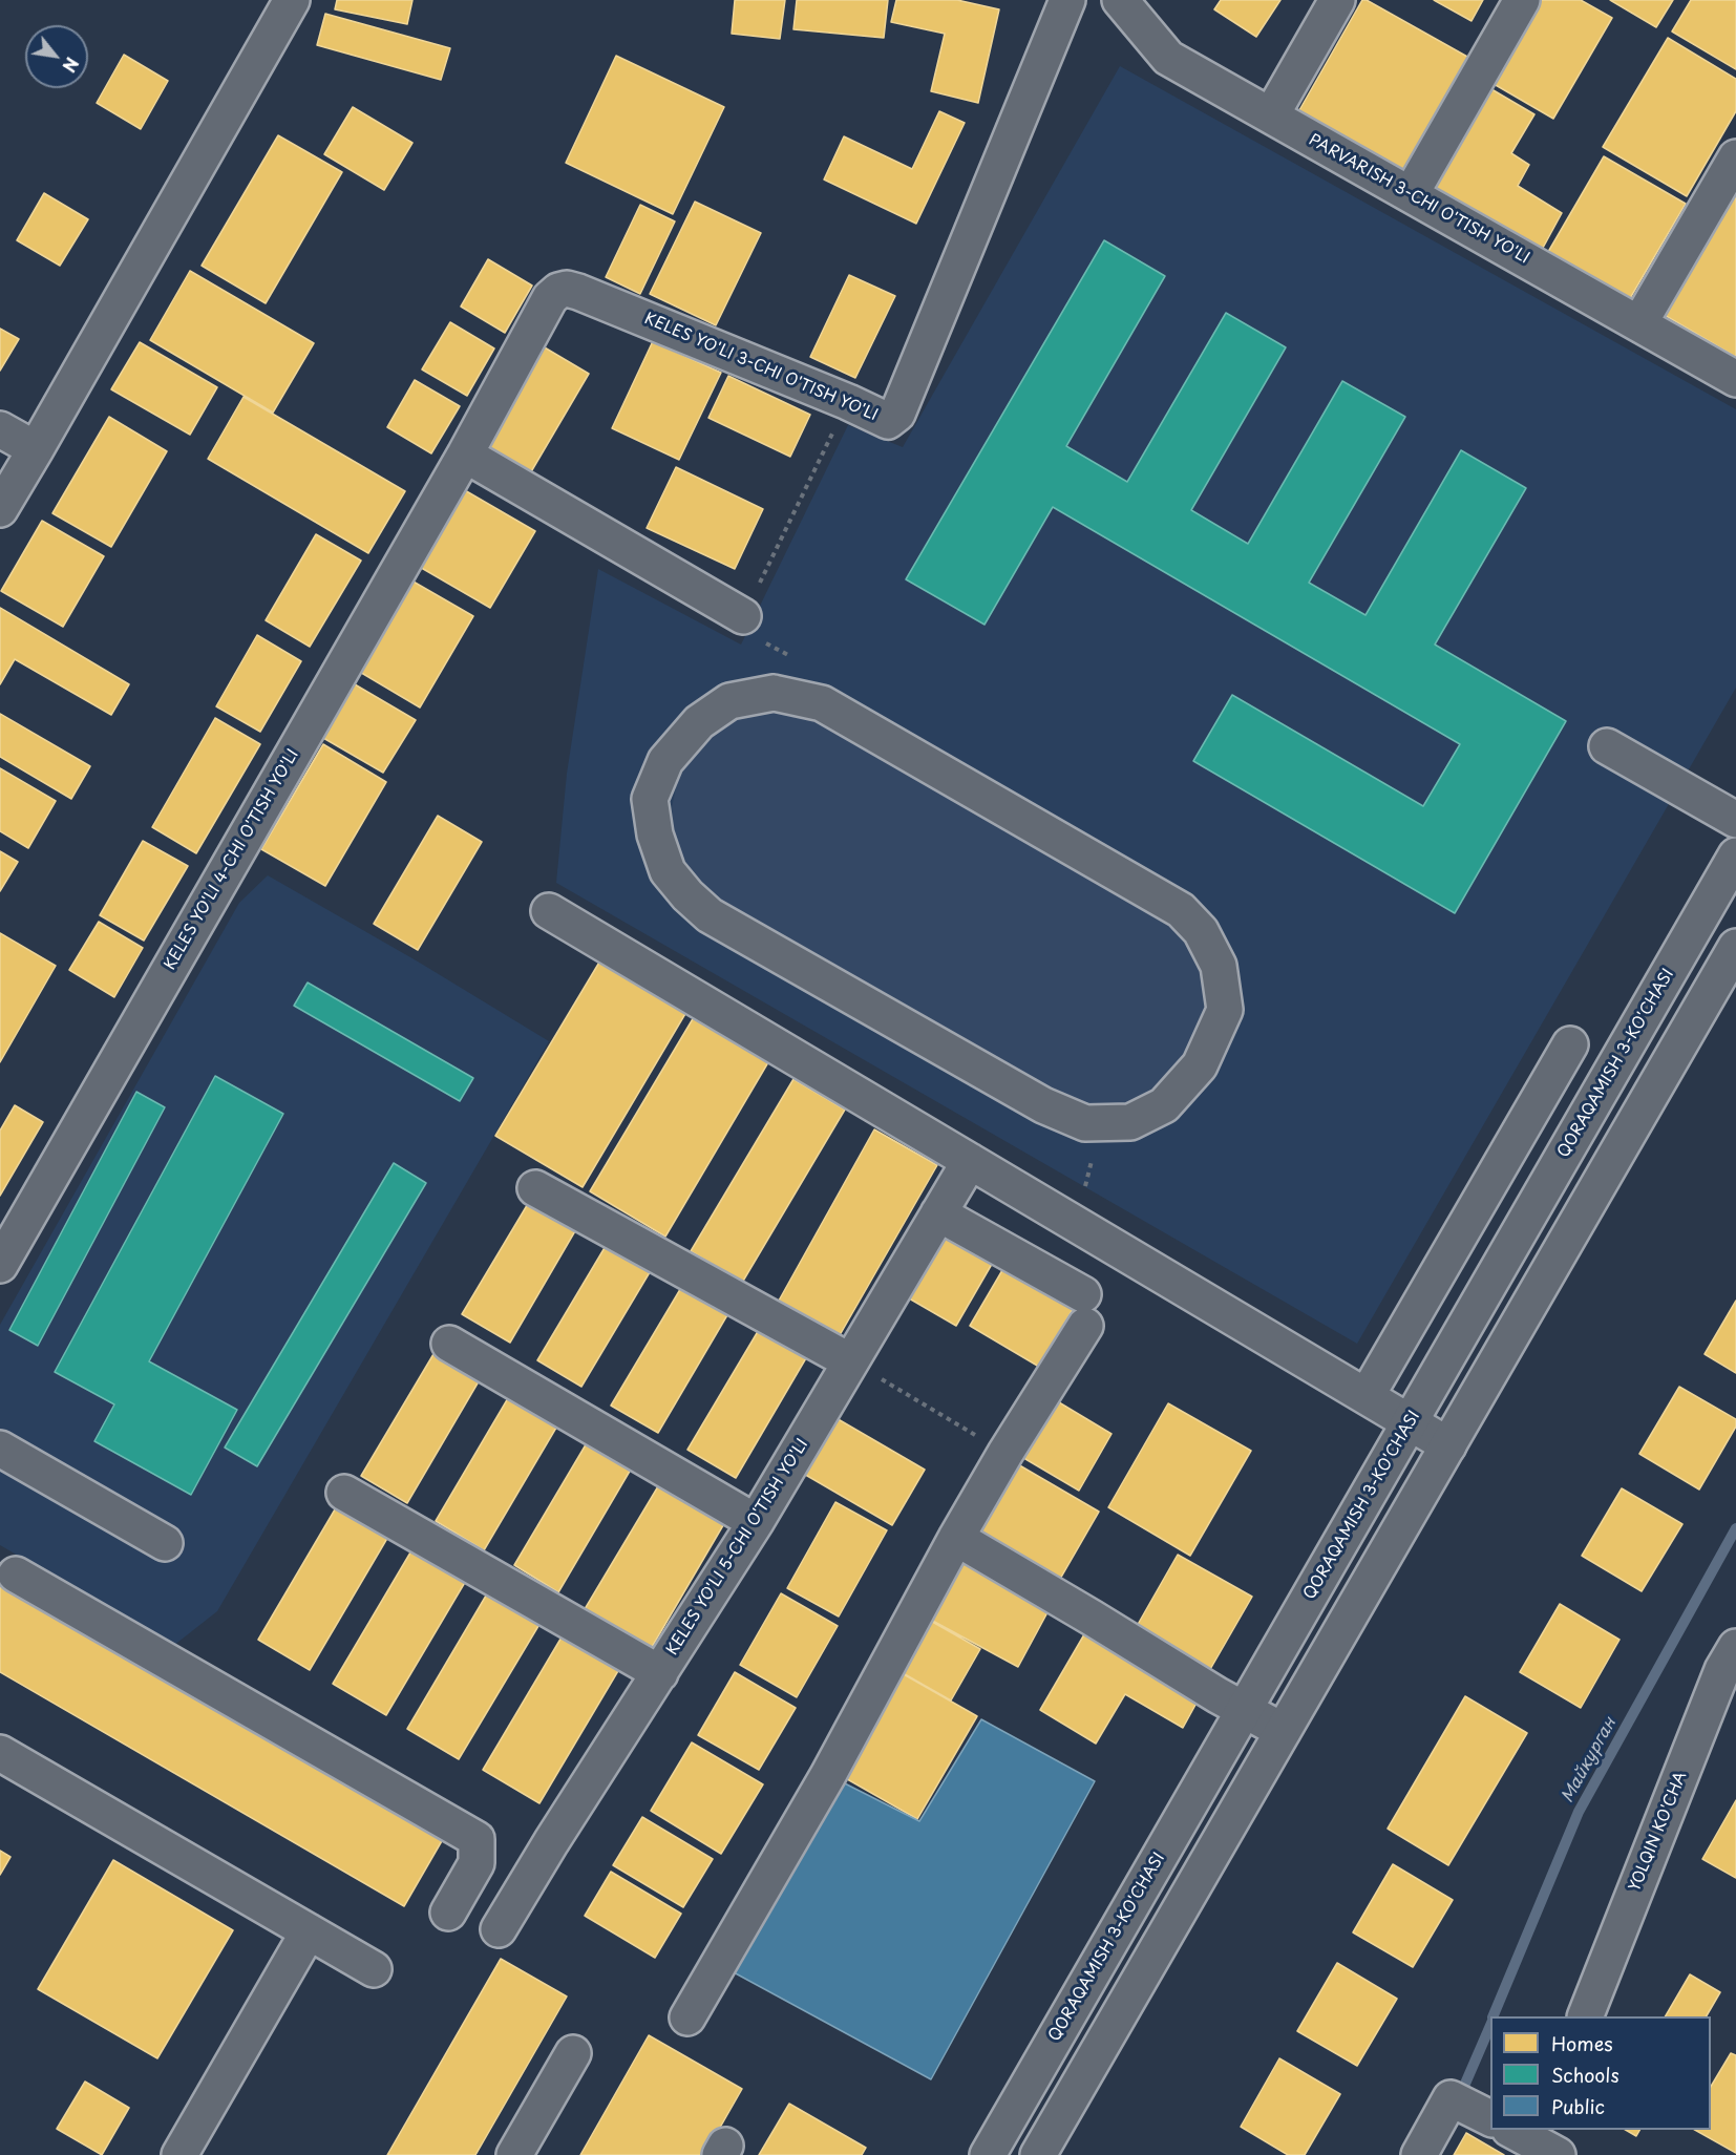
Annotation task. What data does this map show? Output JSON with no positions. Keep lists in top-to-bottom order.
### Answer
{
  "streets": {
    "street": [
      "PARVARISH 3-CHI O'TISH YO'LI",
      "KELES YO'LI 3-CHI O'TISH YO'LI",
      "KELES YO'LI 4-CHI O'TISH YO'LI",
      "QORAQAMISH 3-KO'CHASI",
      "KELES YO'LI 5-CHI O'TISH YO'LI",
      "YOLQIN KO'CHA"
    ]
  },
  "crossings": [
    ["KELES YO'LI 3-CHI O'TISH YO'LI", "KELES YO'LI 4-CHI O'TISH YO'LI"]
  ],
  "water": ["Майкурган"],
  "legend": ["Homes", "Schools", "Public"],
  "north": "bottom right"
}
